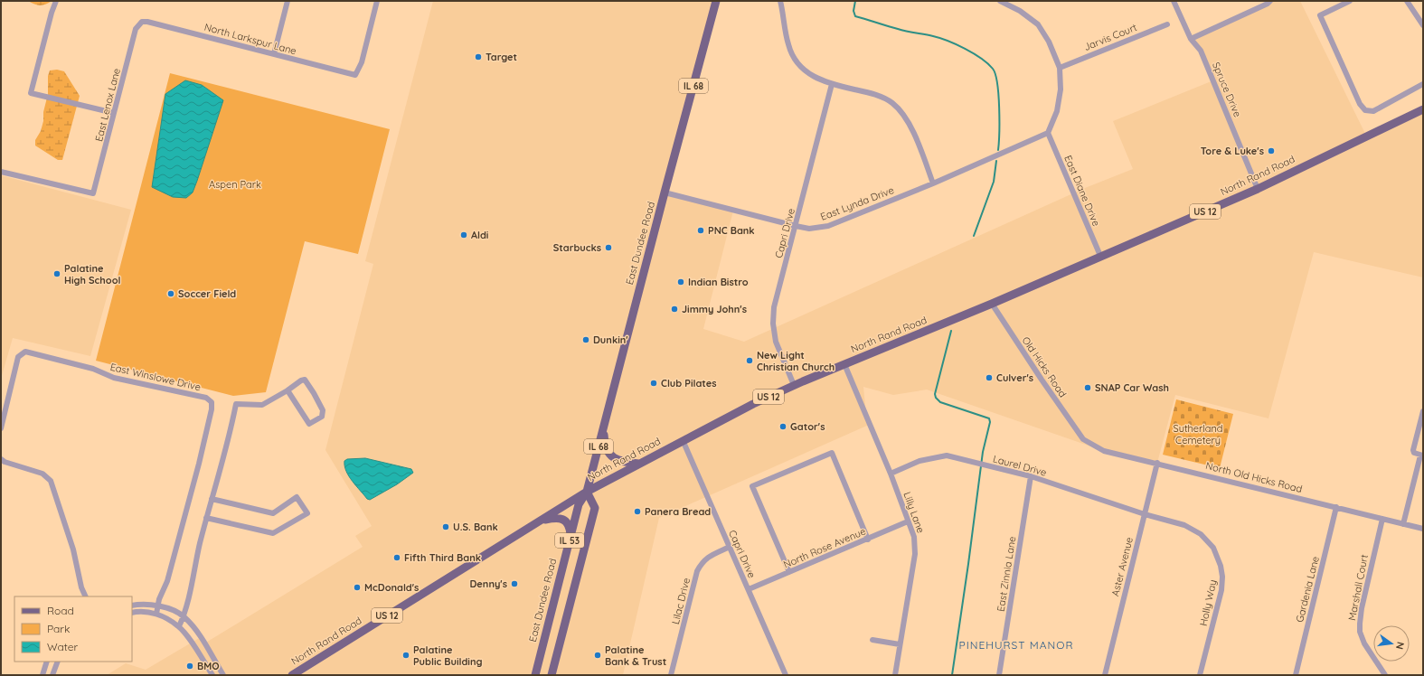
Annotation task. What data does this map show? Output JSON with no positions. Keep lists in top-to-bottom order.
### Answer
{
  "streets": {
    "main road": [
      "IL 68",
      "North Rand Road",
      "US 12",
      "East Dundee Road",
      "IL 53"
    ],
    "street": [
      "Jarvis Court",
      "North Larkspur Lane",
      "Spruce Drive",
      "East Lenox Lane",
      "East Diane Drive",
      "East Lynda Drive",
      "Capri Drive",
      "Old Hicks Road",
      "East Winslowe Drive",
      "Laurel Drive",
      "North Old Hicks Road",
      "Lilly Lane",
      "North Rose Avenue",
      "Aster Avenue",
      "East Zinnia Lane",
      "Marshall Court",
      "Gardenia Lane",
      "Lilac Drive",
      "Holly Way"
    ]
  },
  "crossings": [
    ["North Larkspur Lane", "East Lenox Lane"],
    ["Spruce Drive", "North Rand Road"],
    ["North Rand Road", "East Diane Drive"],
    ["North Rand Road", "Capri Drive"],
    ["North Rand Road", "East Dundee Road"],
    ["North Rand Road", "Old Hicks Road"],
    ["North Rand Road", "Lilly Lane"],
    ["North Rand Road", "IL 53"],
    ["East Diane Drive", "East Lynda Drive"],
    ["East Lynda Drive", "Capri Drive"],
    ["East Lynda Drive", "East Dundee Road"],
    ["Capri Drive", "North Rose Avenue"],
    ["Capri Drive", "Lilac Drive"],
    ["East Dundee Road", "IL 53"],
    ["Old Hicks Road", "North Old Hicks Road"],
    ["Laurel Drive", "Lilly Lane"],
    ["Laurel Drive", "Aster Avenue"],
    ["Laurel Drive", "East Zinnia Lane"],
    ["Laurel Drive", "Holly Way"],
    ["North Old Hicks Road", "Aster Avenue"],
    ["North Old Hicks Road", "Marshall Court"],
    ["North Old Hicks Road", "Gardenia Lane"],
    ["Lilly Lane", "North Rose Avenue"],
    ["Aster Avenue", "Holly Way"]
  ],
  "districts": ["PINEHURST MANOR"],
  "parks": ["Aspen Park", "Sutherland Cemetery"],
  "places": [
    "Target",
    "Tore & Luke's",
    "PNC Bank",
    "Aldi",
    "Starbucks",
    "Palatine High School",
    "Indian Bistro",
    "Soccer Field",
    "Jimmy John's",
    "Dunkin'",
    "New Light Christian Church",
    "Culver's",
    "Club Pilates",
    "SNAP Car Wash",
    "Gator's",
    "Panera Bread",
    "U.S. Bank",
    "Fifth Third Bank",
    "Denny's",
    "McDonald's",
    "Palatine Public Building",
    "Palatine Bank & Trust",
    "BMO"
  ],
  "legend": ["Road", "Park", "Water"],
  "north": "right"
}
